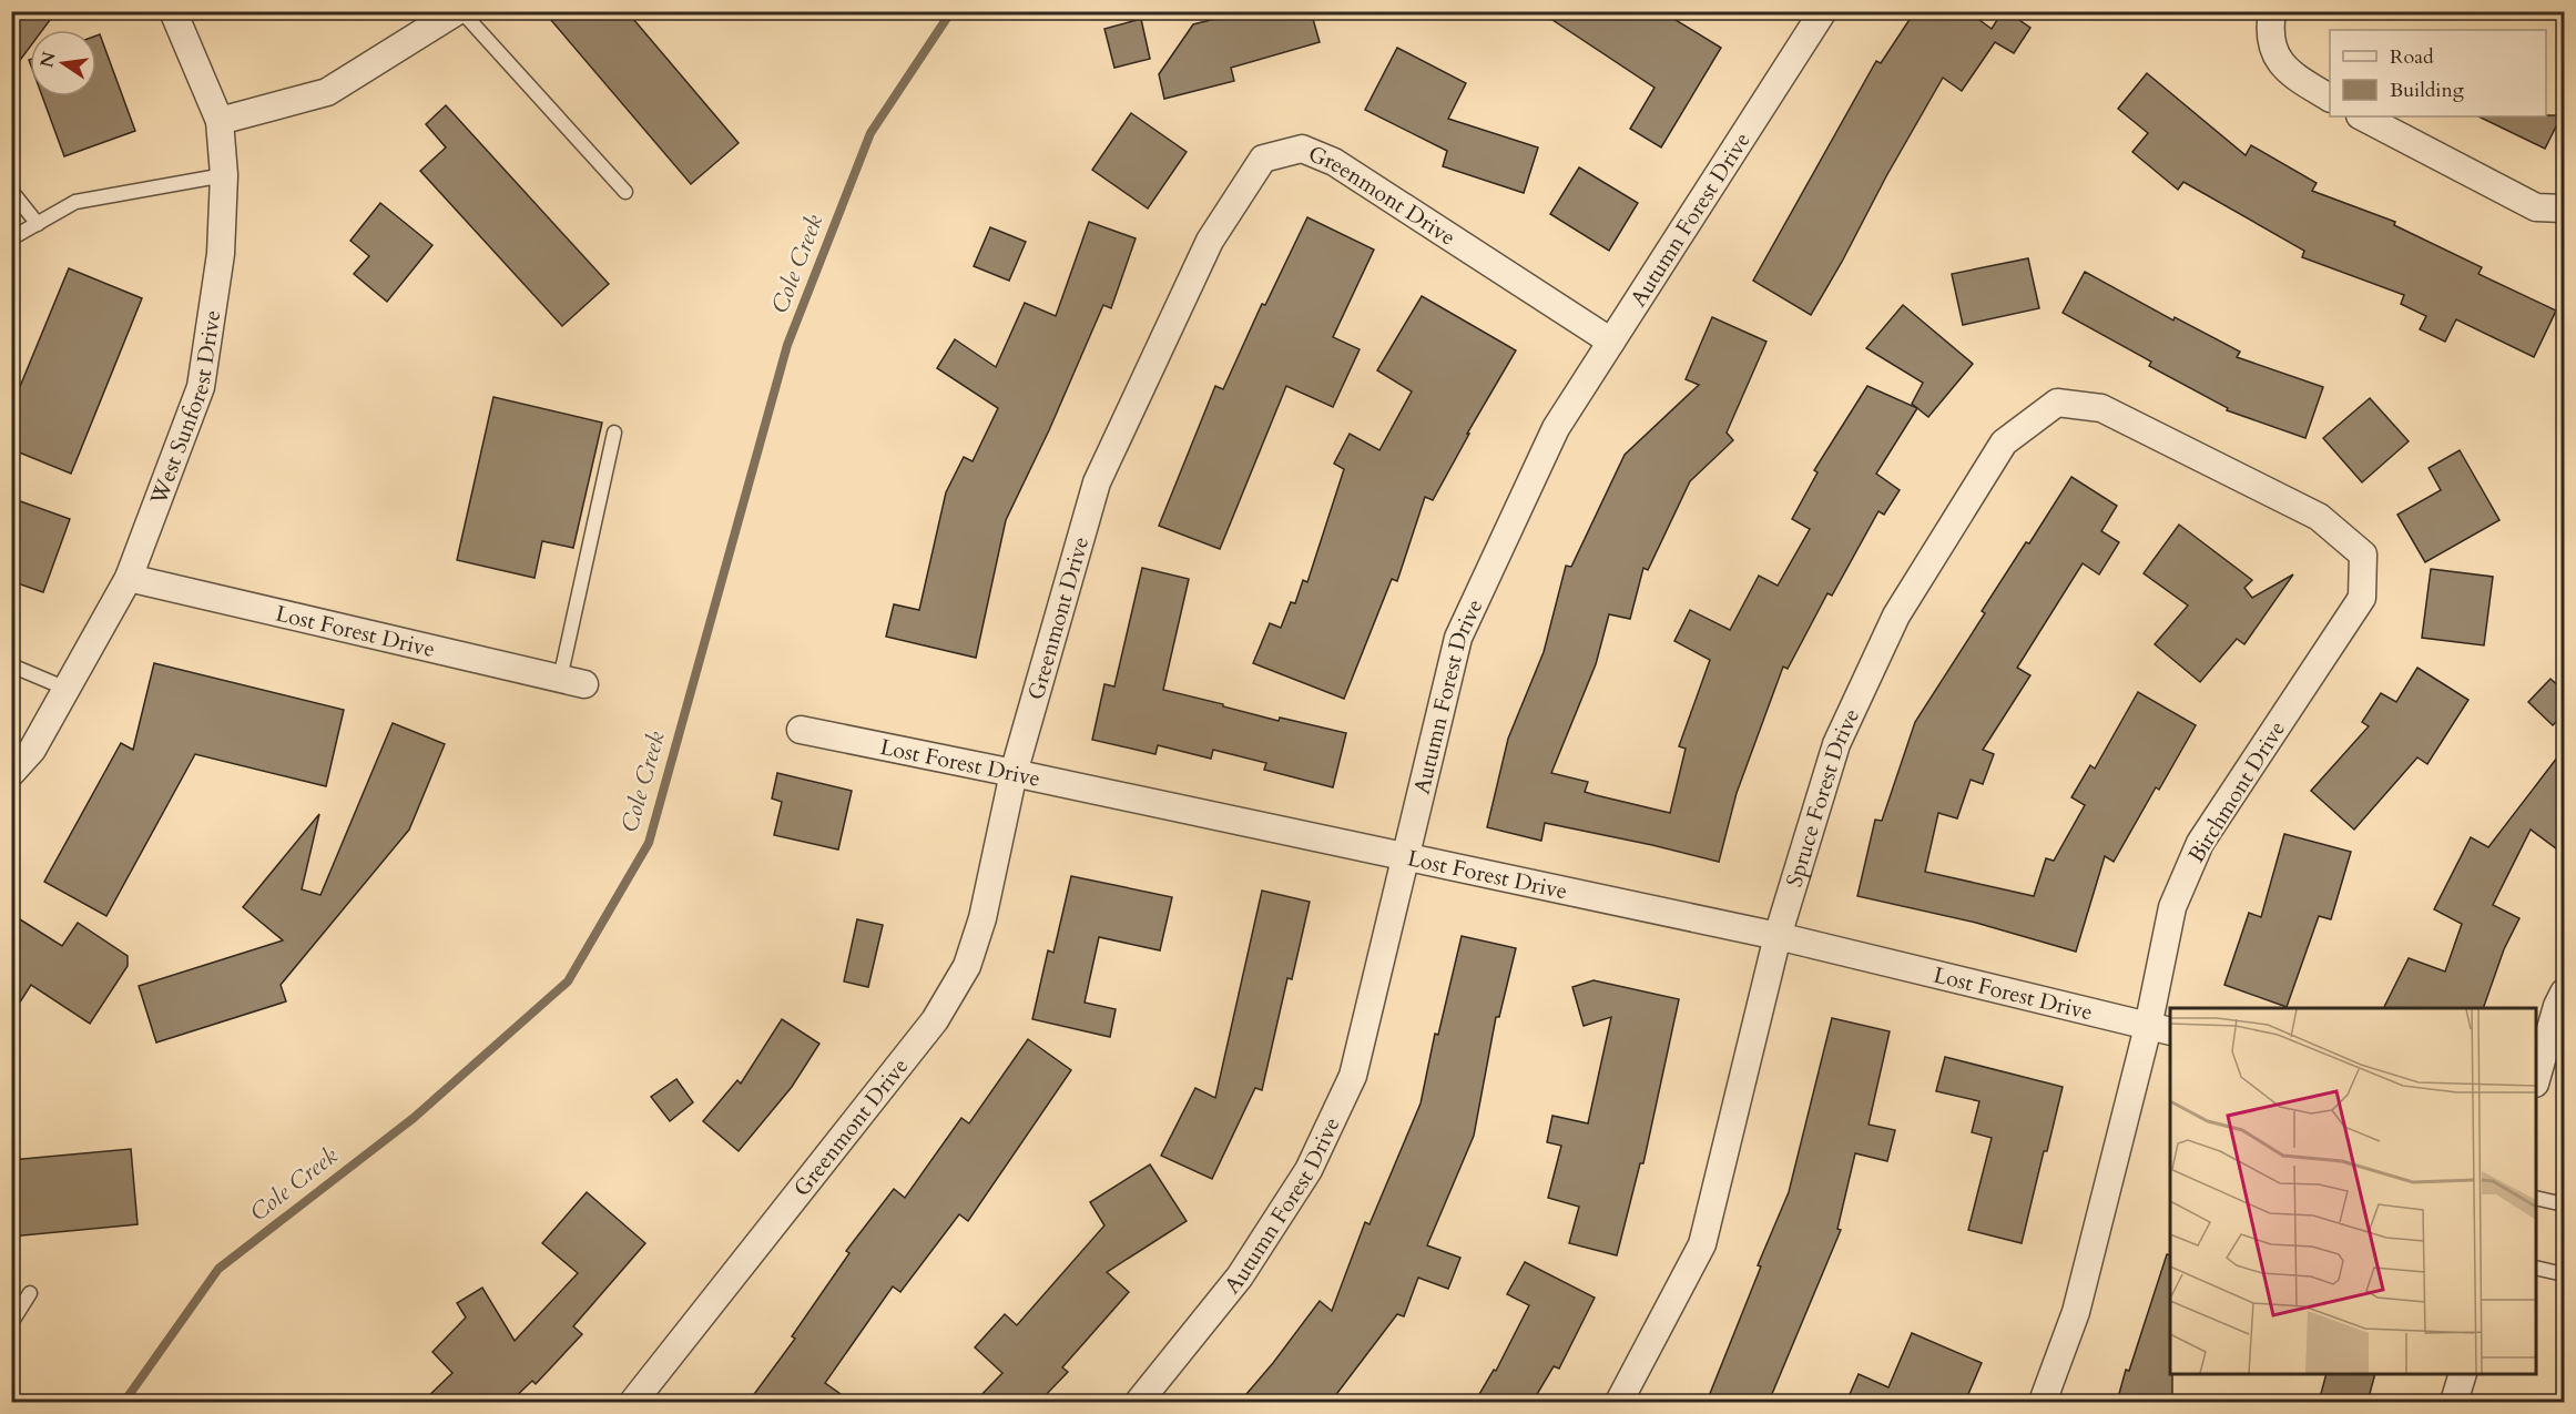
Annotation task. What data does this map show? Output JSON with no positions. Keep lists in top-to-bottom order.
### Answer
{
  "streets": {
    "street": [
      "Greenmont Drive",
      "Autumn Forest Drive",
      "West Sunforest Drive",
      "Lost Forest Drive",
      "Birchmont Drive",
      "Spruce Forest Drive"
    ]
  },
  "crossings": [
    ["Greenmont Drive", "Autumn Forest Drive"],
    ["Greenmont Drive", "Lost Forest Drive"],
    ["Autumn Forest Drive", "Lost Forest Drive"],
    ["West Sunforest Drive", "Lost Forest Drive"],
    ["Lost Forest Drive", "Birchmont Drive"],
    ["Lost Forest Drive", "Spruce Forest Drive"],
    ["Birchmont Drive", "Spruce Forest Drive"]
  ],
  "water": ["Cole Creek"],
  "legend": ["Road", "Building"],
  "north": "left"
}
